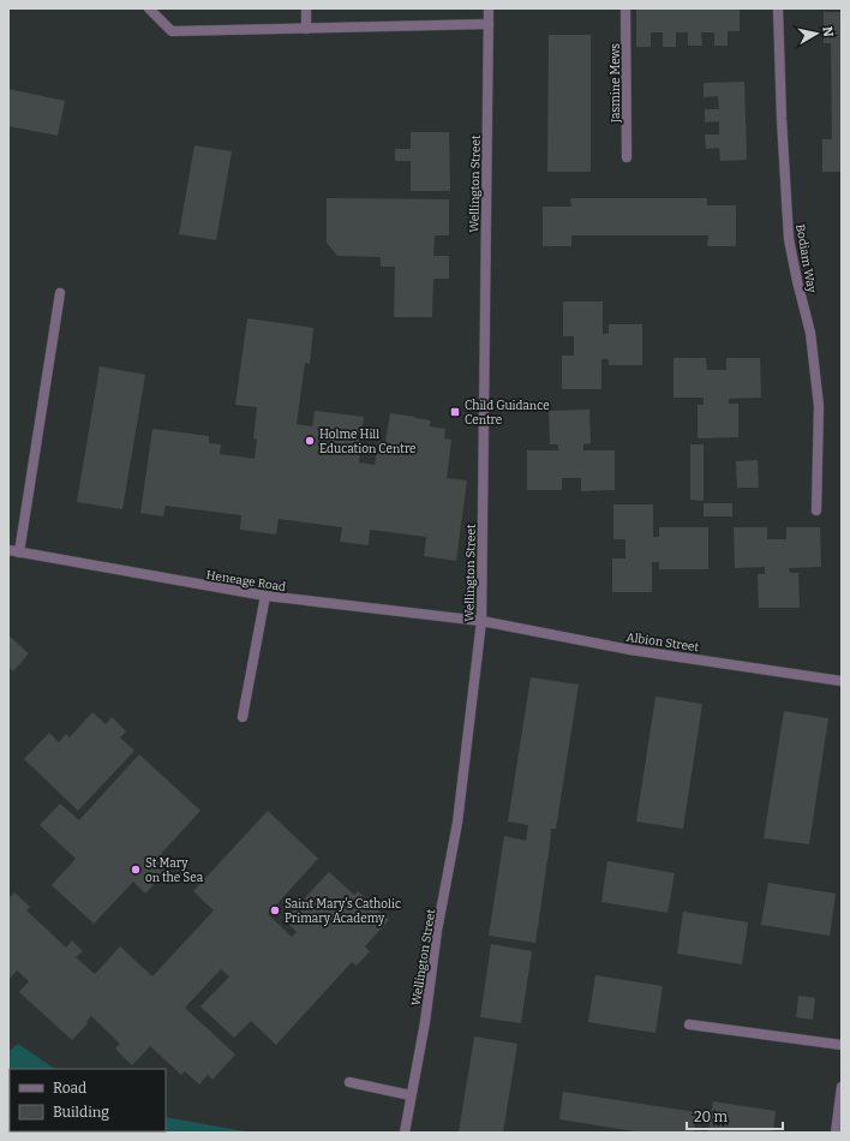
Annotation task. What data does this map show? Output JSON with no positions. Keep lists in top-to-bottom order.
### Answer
{
  "streets": {
    "street": [
      "Jasmine Mews",
      "Wellington Street",
      "Bodiam Way",
      "Heneage Road",
      "Albion Street"
    ]
  },
  "crossings": [
    ["Wellington Street", "Heneage Road"],
    ["Wellington Street", "Albion Street"],
    ["Heneage Road", "Albion Street"]
  ],
  "places": {
    "transit": ["Child Guidance Centre"],
    "other": ["Holme Hill Education Centre", "St Mary on the Sea", "Saint Mary's Catholic Primary Academy"]
  },
  "legend": ["Road", "Building"],
  "scale_bar": "20 m",
  "north": "right"
}
